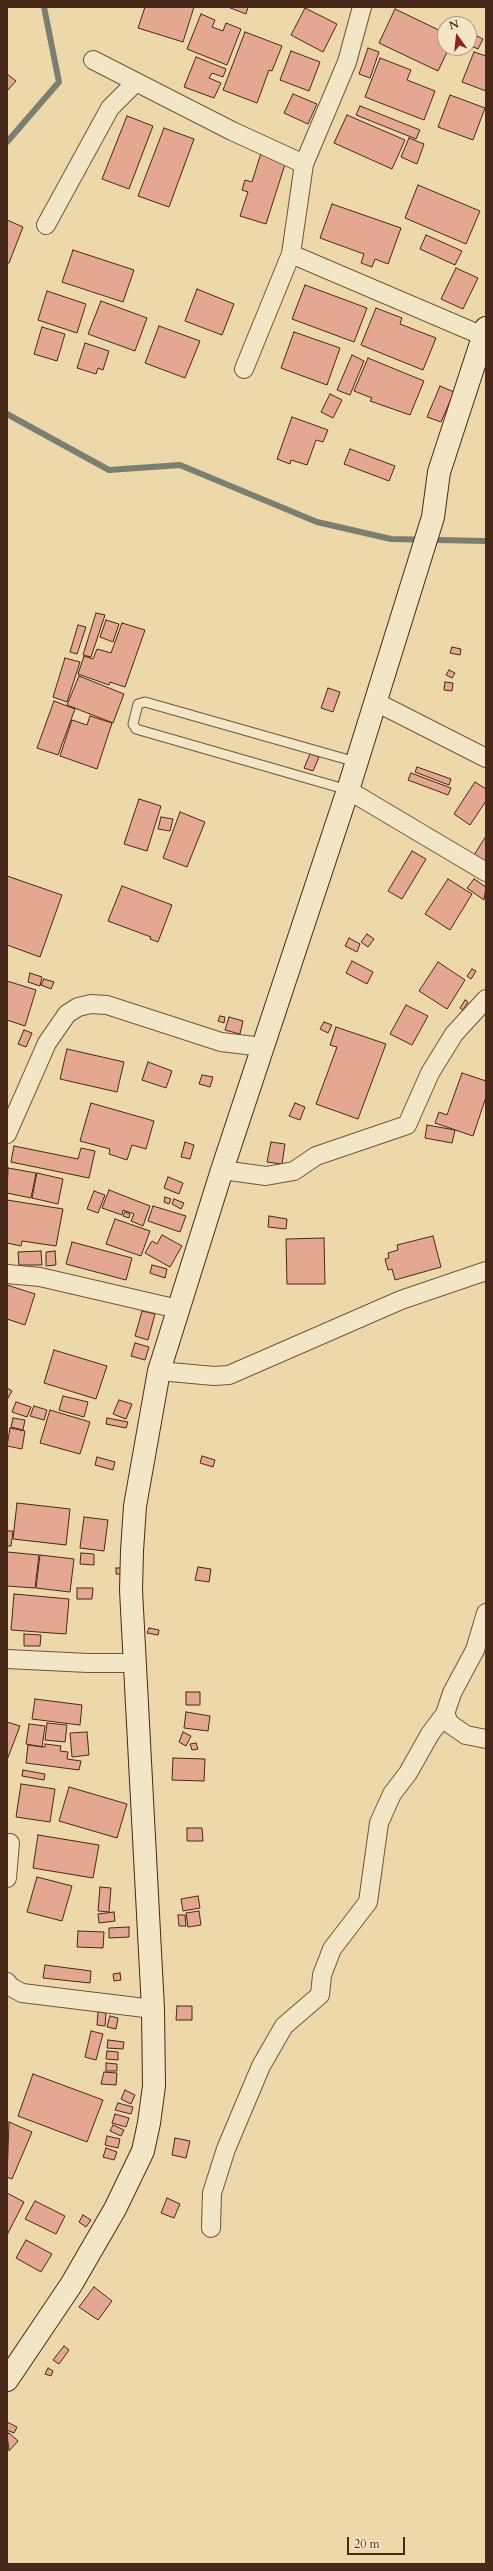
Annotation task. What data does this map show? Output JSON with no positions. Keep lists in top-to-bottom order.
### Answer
{
  "scale_bar": "20 m",
  "north": "top"
}
